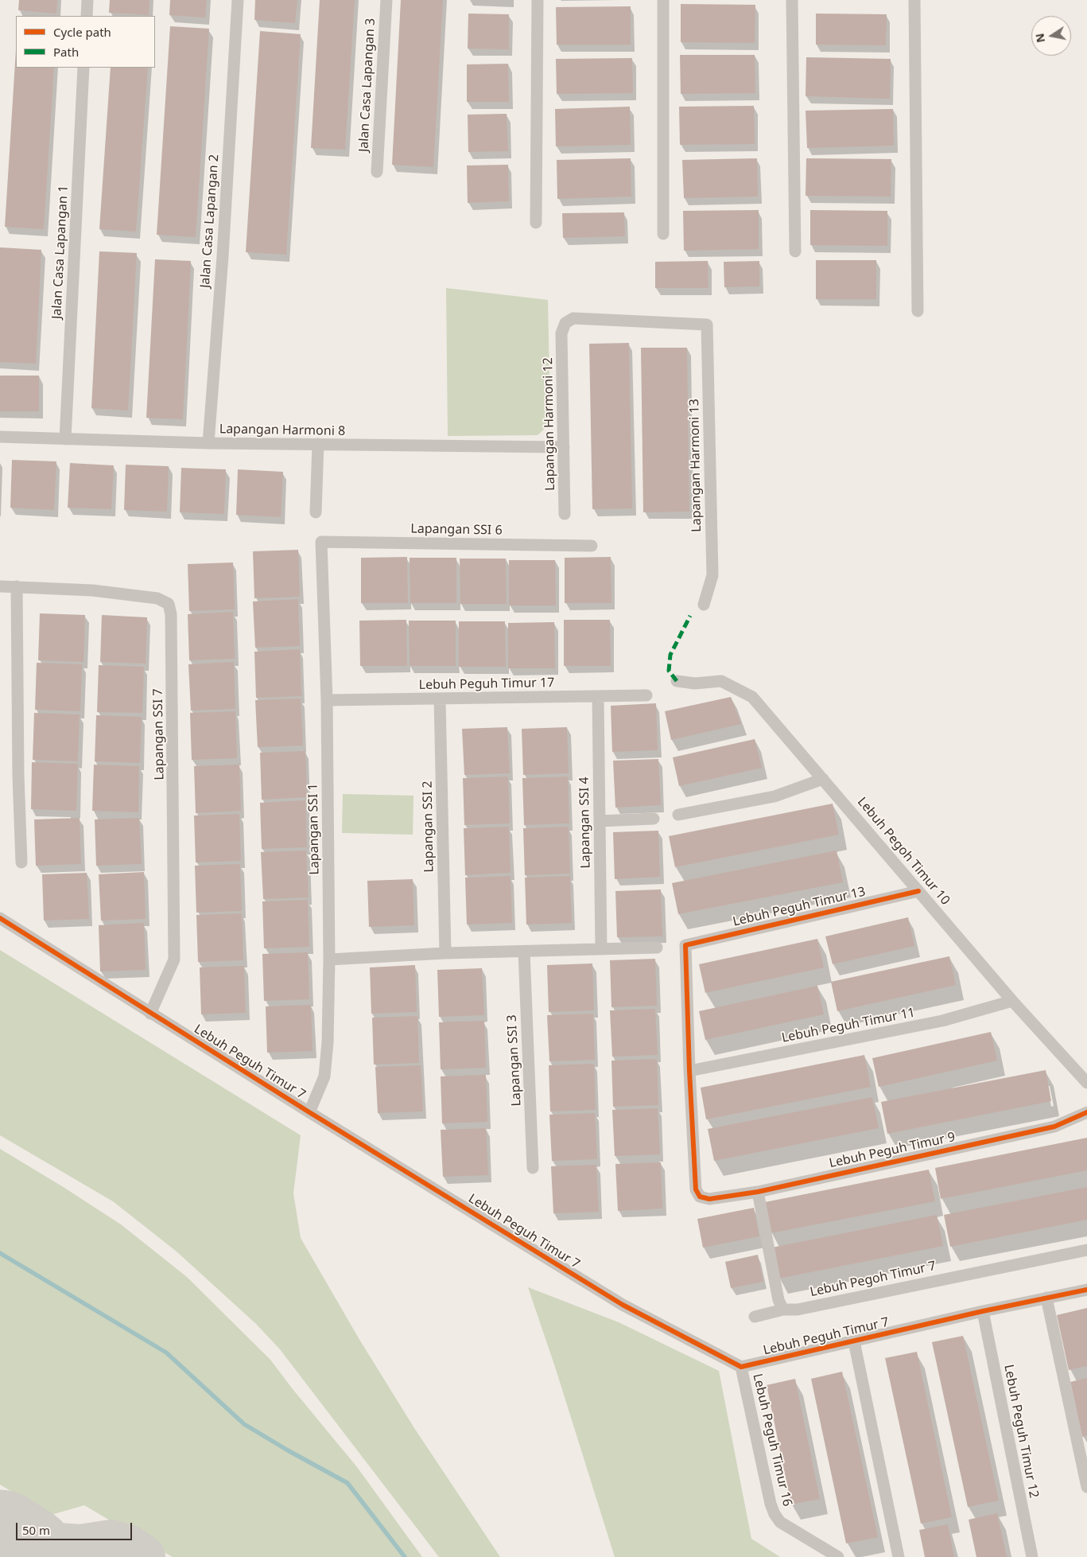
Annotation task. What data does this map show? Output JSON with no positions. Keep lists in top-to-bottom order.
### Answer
{
  "streets": {
    "street": [
      "Jalan Casa Lapangan 3",
      "Jalan Casa Lapangan 2",
      "Jalan Casa Lapangan 1",
      "Lapangan Harmoni 12",
      "Lapangan Harmoni 8",
      "Lapangan Harmoni 13",
      "Lapangan SSI 6",
      "Lebuh Peguh Timur 17",
      "Lapangan SSI 7",
      "Lapangan SSI 4",
      "Lapangan SSI 2",
      "Lapangan SSI 1",
      "Lebuh Pegoh Timur 10",
      "Lebuh Peguh Timur 13",
      "Lebuh Peguh Timur 11",
      "Lapangan SSI 3",
      "Lebuh Peguh Timur 7",
      "Lebuh Peguh Timur 9",
      "Lebuh Pegoh Timur 7",
      "Lebuh Peguh Timur 12",
      "Lebuh Peguh Timur 16"
    ]
  },
  "crossings": [
    ["Jalan Casa Lapangan 2", "Lapangan Harmoni 8"],
    ["Jalan Casa Lapangan 1", "Lapangan Harmoni 8"],
    ["Lapangan Harmoni 12", "Lapangan Harmoni 8"],
    ["Lapangan Harmoni 12", "Lapangan Harmoni 13"],
    ["Lapangan SSI 6", "Lapangan SSI 1"],
    ["Lebuh Peguh Timur 17", "Lapangan SSI 4"],
    ["Lebuh Peguh Timur 17", "Lapangan SSI 2"],
    ["Lebuh Peguh Timur 17", "Lapangan SSI 1"],
    ["Lapangan SSI 7", "Lebuh Peguh Timur 7"],
    ["Lapangan SSI 1", "Lebuh Peguh Timur 7"],
    ["Lebuh Pegoh Timur 10", "Lebuh Peguh Timur 13"],
    ["Lebuh Pegoh Timur 10", "Lebuh Peguh Timur 11"],
    ["Lebuh Peguh Timur 13", "Lebuh Peguh Timur 11"],
    ["Lebuh Peguh Timur 13", "Lebuh Peguh Timur 9"],
    ["Lebuh Peguh Timur 11", "Lebuh Peguh Timur 9"],
    ["Lebuh Peguh Timur 7", "Lebuh Peguh Timur 12"],
    ["Lebuh Peguh Timur 7", "Lebuh Peguh Timur 16"]
  ],
  "legend": ["Cycle path", "Path"],
  "scale_bar": "50 m",
  "north": "left"
}
